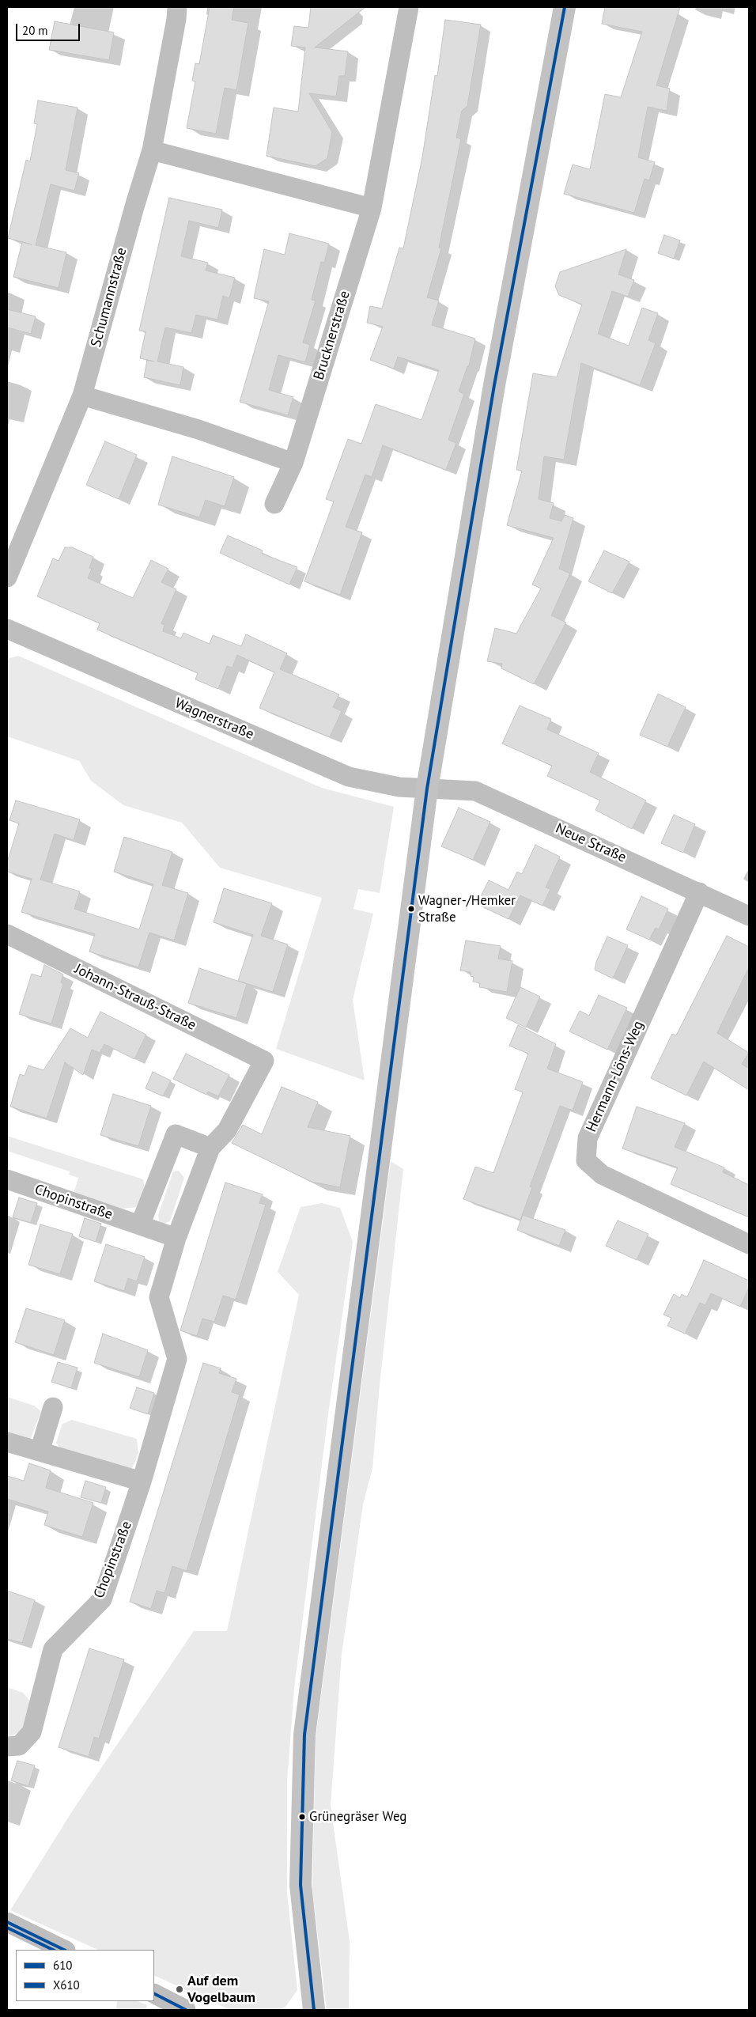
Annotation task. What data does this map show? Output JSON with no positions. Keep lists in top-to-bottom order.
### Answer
{
  "streets": {
    "street": [
      "Schumannstraße",
      "Brucknerstraße",
      "Wagnerstraße",
      "Neue Straße",
      "Johann-Strauß-Straße",
      "Hermann-Löns-Weg",
      "Chopinstraße"
    ]
  },
  "crossings": [
    ["Wagnerstraße", "Neue Straße"],
    ["Neue Straße", "Hermann-Löns-Weg"],
    ["Johann-Strauß-Straße", "Chopinstraße"]
  ],
  "places": ["Wagner-/Hemker Straße", "Grünegräser Weg", "Auf dem Vogelbaum"],
  "lines": ["transit line 610", "transit line X610"],
  "legend": ["610", "X610"],
  "scale_bar": "20 m"
}
